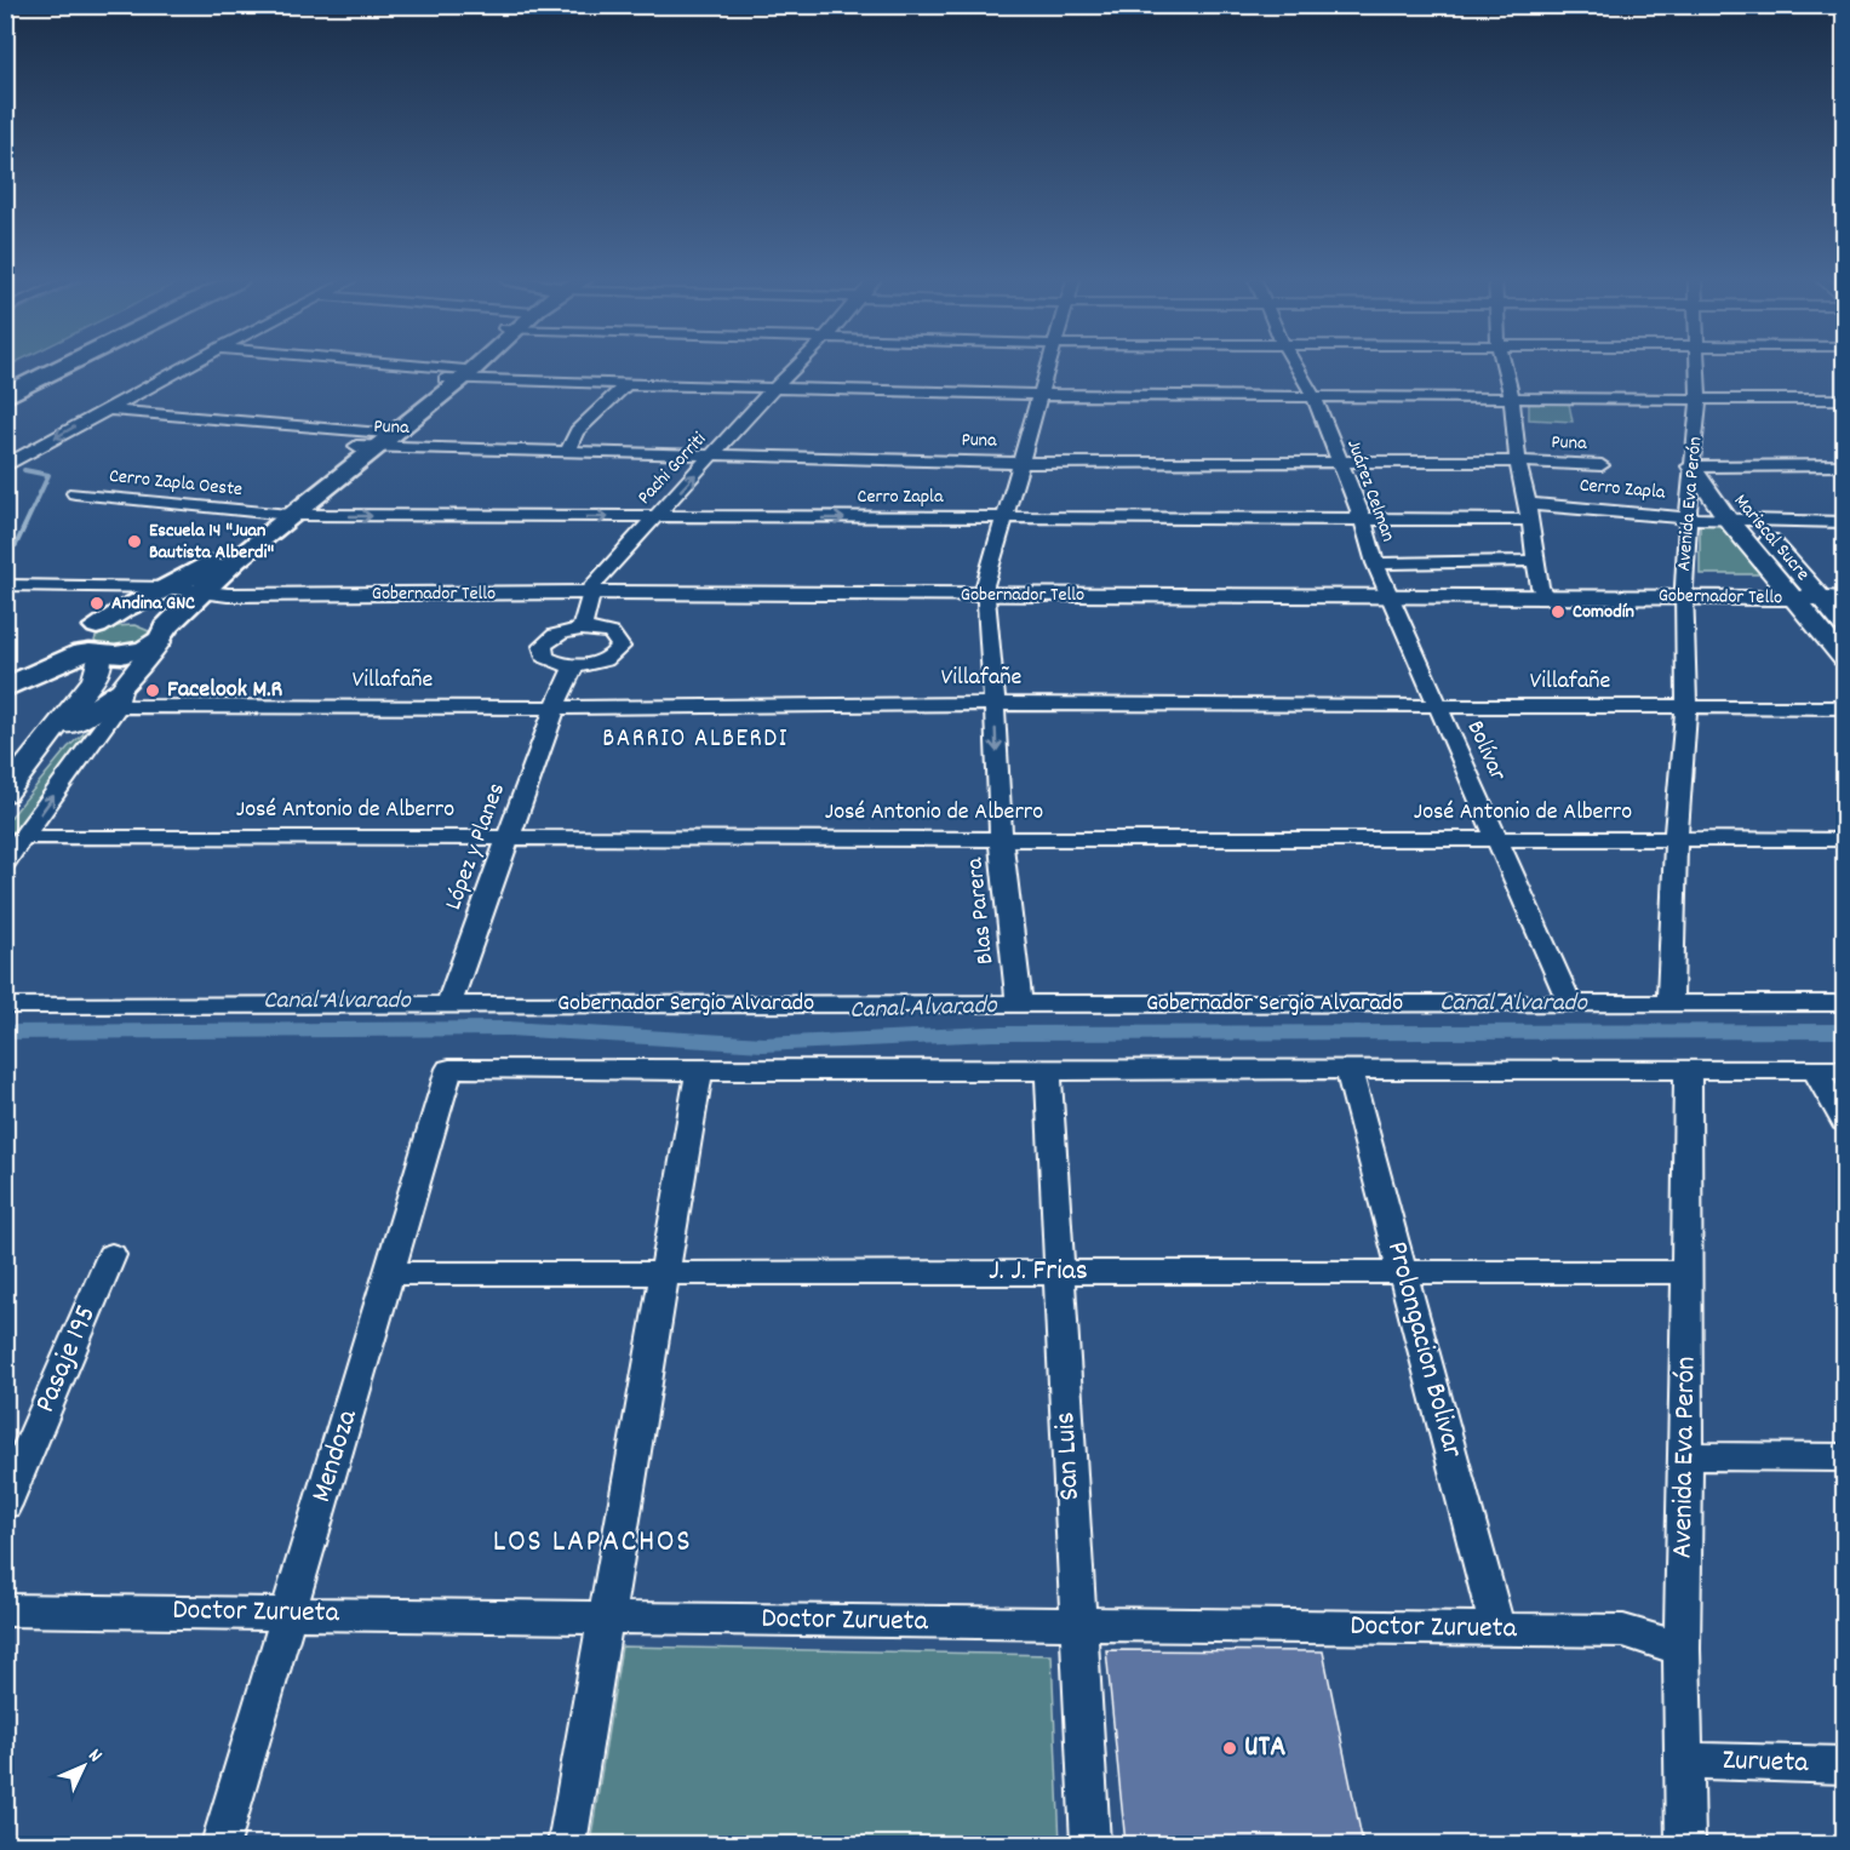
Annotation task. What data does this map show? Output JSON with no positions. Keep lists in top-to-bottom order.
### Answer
{
  "streets": {
    "street": [
      "Puna",
      "Pachi Gorriti",
      "Cerro Zapla Oeste",
      "Cerro Zapla",
      "Juárez Celman",
      "Avenida Eva Perón",
      "Mariscal Sucre",
      "Gobernador Tello",
      "Villafañe",
      "Bolívar",
      "José Antonio de Alberro",
      "López y Planes",
      "Blas Parera",
      "Gobernador Sergio Alvarado",
      "J. J. Frias",
      "Prolongacion Bolivar",
      "Pasaje 195",
      "Mendoza",
      "San Luis",
      "Doctor Zurueta",
      "Zurueta"
    ]
  },
  "crossings": [
    ["Puna", "Pachi Gorriti"],
    ["Puna", "Juárez Celman"],
    ["Pachi Gorriti", "Cerro Zapla"],
    ["Pachi Gorriti", "Gobernador Tello"],
    ["Cerro Zapla Oeste", "Cerro Zapla"],
    ["Cerro Zapla", "Juárez Celman"],
    ["Cerro Zapla", "Avenida Eva Perón"],
    ["Cerro Zapla", "Mariscal Sucre"],
    ["Juárez Celman", "Gobernador Tello"],
    ["Juárez Celman", "Bolívar"],
    ["Avenida Eva Perón", "Mariscal Sucre"],
    ["Avenida Eva Perón", "Gobernador Tello"],
    ["Avenida Eva Perón", "Villafañe"],
    ["Avenida Eva Perón", "José Antonio de Alberro"],
    ["Avenida Eva Perón", "Gobernador Sergio Alvarado"],
    ["Avenida Eva Perón", "J. J. Frias"],
    ["Avenida Eva Perón", "Doctor Zurueta"],
    ["Avenida Eva Perón", "Zurueta"],
    ["Mariscal Sucre", "Gobernador Tello"],
    ["Gobernador Tello", "Bolívar"],
    ["Gobernador Tello", "Blas Parera"],
    ["Villafañe", "Bolívar"],
    ["Villafañe", "López y Planes"],
    ["Villafañe", "Blas Parera"],
    ["Bolívar", "José Antonio de Alberro"],
    ["Bolívar", "Gobernador Sergio Alvarado"],
    ["José Antonio de Alberro", "López y Planes"],
    ["José Antonio de Alberro", "Blas Parera"],
    ["López y Planes", "Gobernador Sergio Alvarado"],
    ["Blas Parera", "Gobernador Sergio Alvarado"],
    ["J. J. Frias", "Prolongacion Bolivar"],
    ["J. J. Frias", "Mendoza"],
    ["J. J. Frias", "San Luis"],
    ["Prolongacion Bolivar", "Doctor Zurueta"],
    ["Mendoza", "Doctor Zurueta"],
    ["San Luis", "Doctor Zurueta"]
  ],
  "districts": ["BARRIO ALBERDI", "LOS LAPACHOS"],
  "water": ["Canal Alvarado"],
  "places": [
    "Escuela 14 \"Juan Bautista Alberdi\"",
    "Andina GNC",
    "Comodín",
    "Facelook M.R",
    "UTA"
  ],
  "north": "top right"
}
